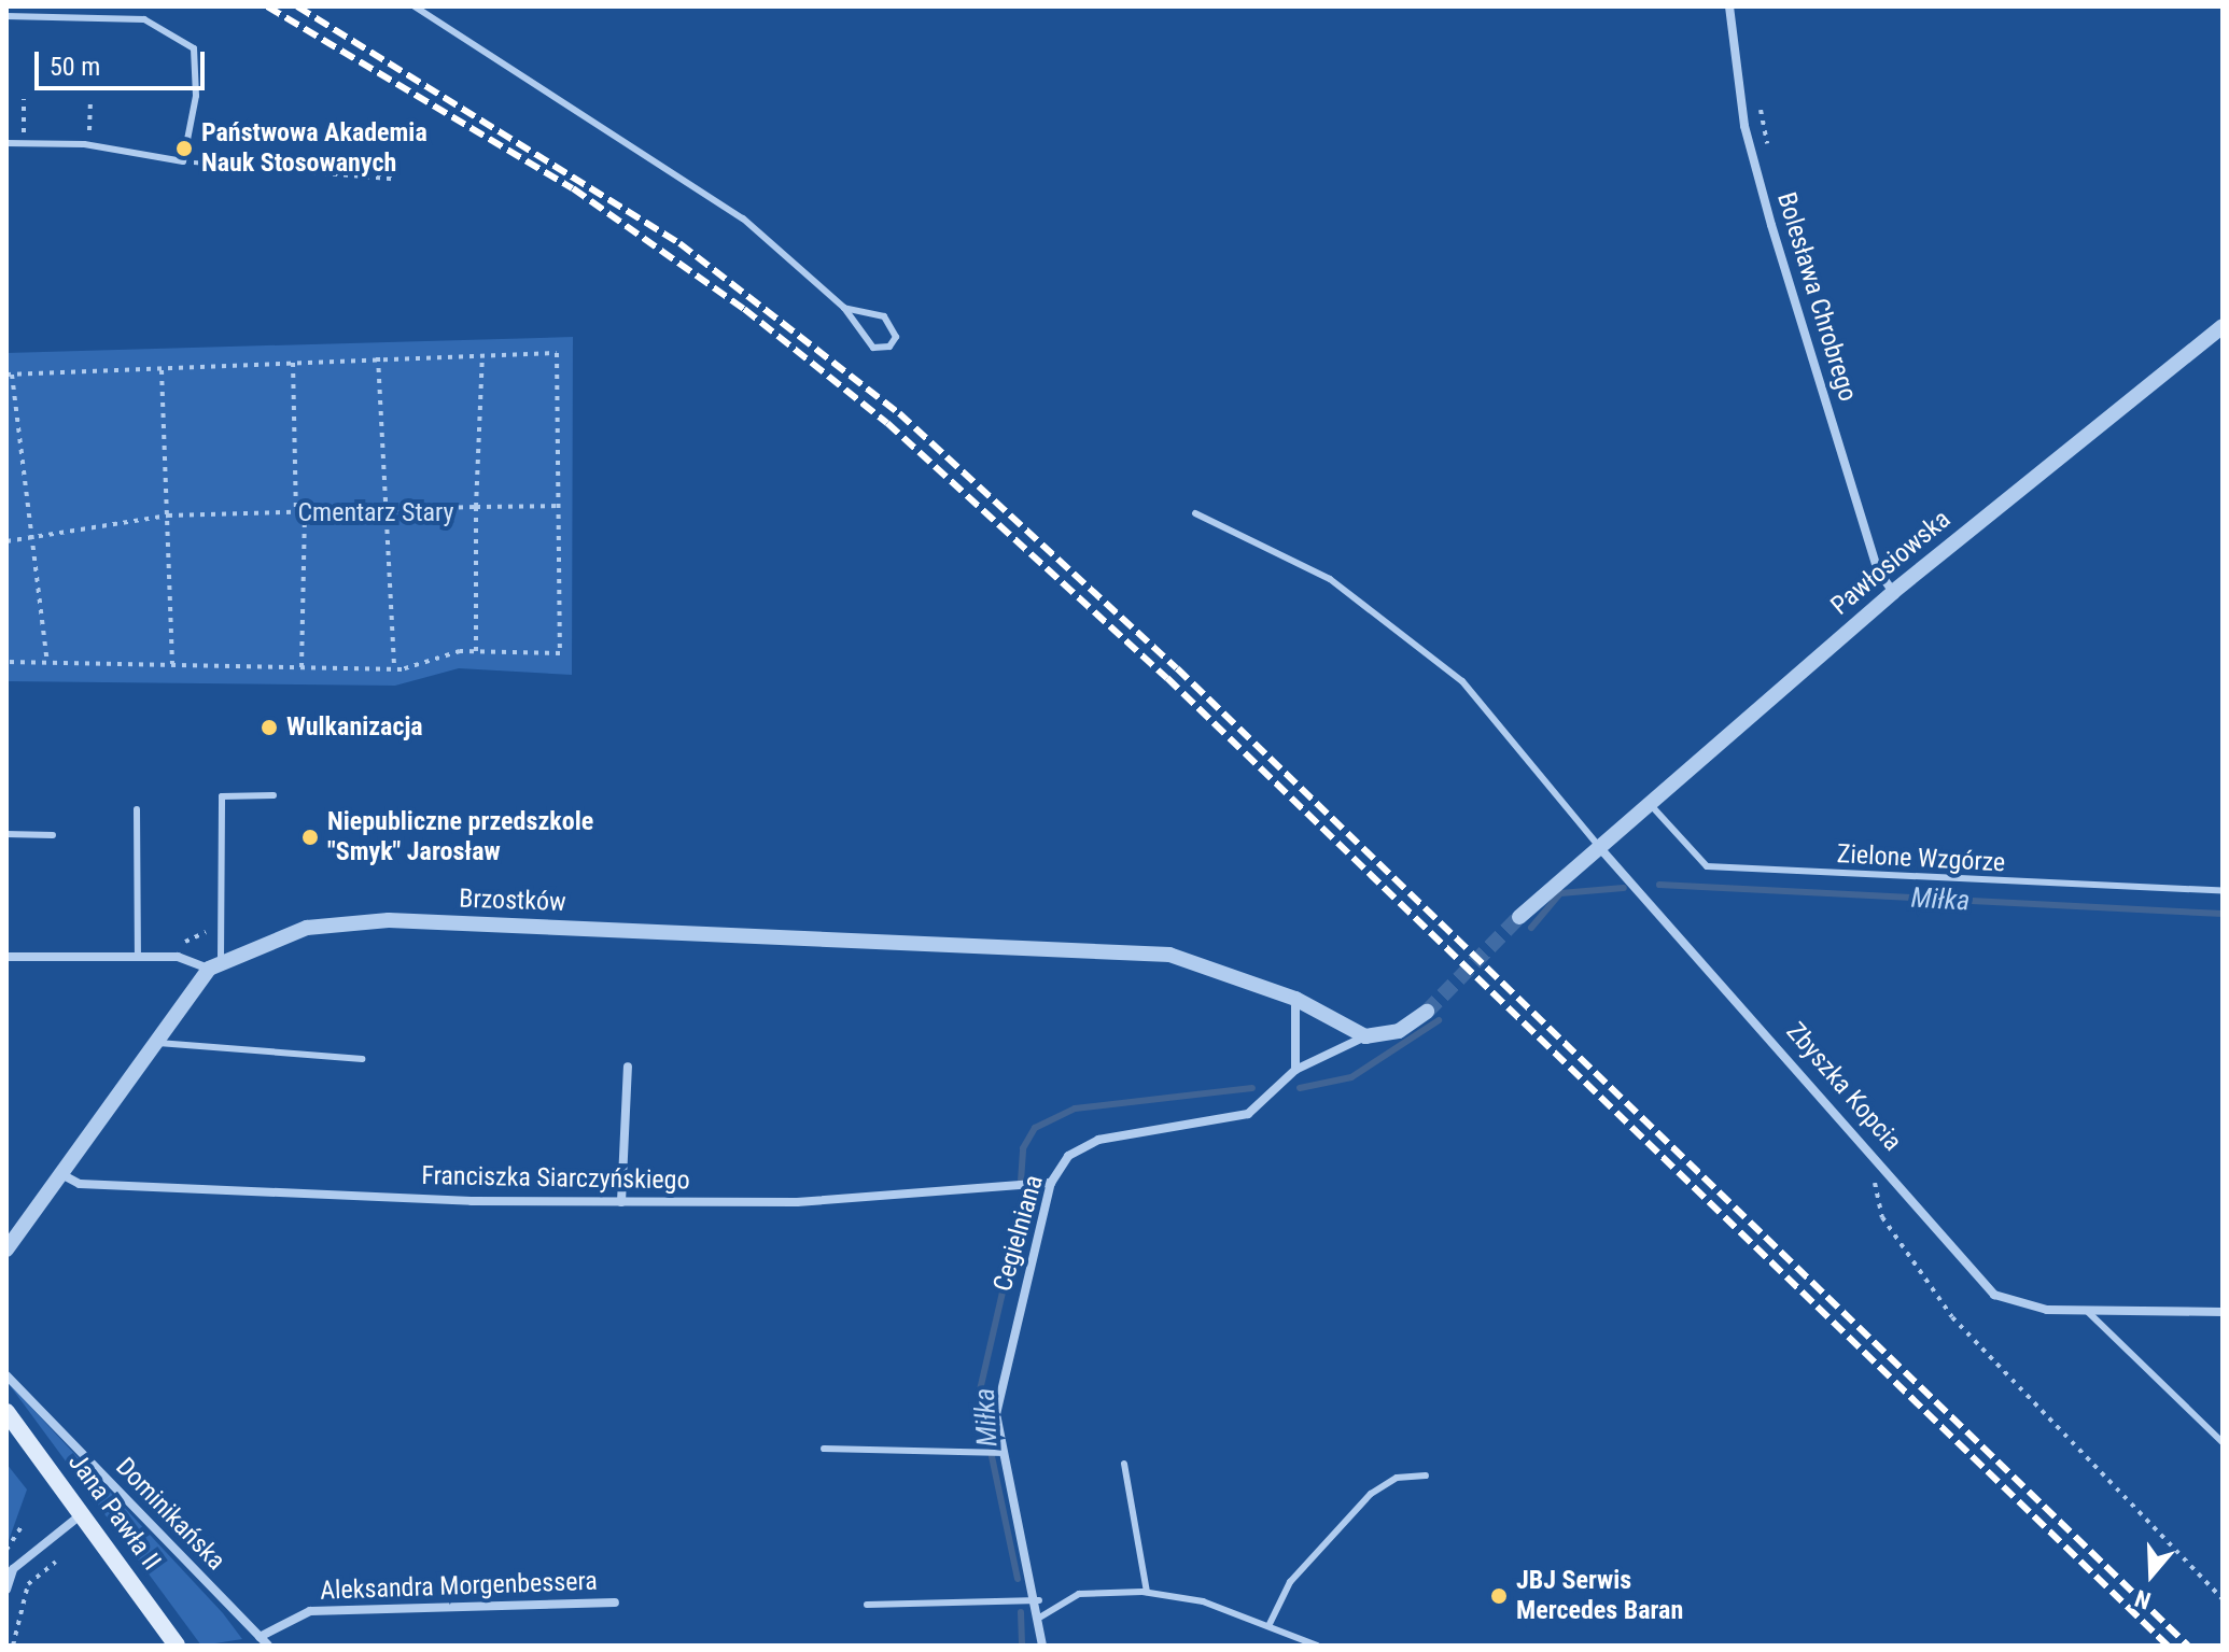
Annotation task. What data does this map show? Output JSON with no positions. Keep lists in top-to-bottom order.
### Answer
{
  "streets": {
    "main road": ["Jana Pawła II"],
    "street": [
      "Bolesława Chrobrego",
      "Pawłosiowska",
      "Brzostków",
      "Zbyszka Kopcia",
      "Franciszka Siarczyńskiego",
      "Cegielniana",
      "Dominikańska",
      "Aleksandra Morgenbessera"
    ],
    "lane": ["Zielone Wzgórze"]
  },
  "crossings": [
    ["Bolesława Chrobrego", "Pawłosiowska"],
    ["Pawłosiowska", "Zielone Wzgórze"],
    ["Pawłosiowska", "Zbyszka Kopcia"],
    ["Brzostków", "Cegielniana"],
    ["Franciszka Siarczyńskiego", "Cegielniana"],
    ["Dominikańska", "Aleksandra Morgenbessera"]
  ],
  "water": ["Miłka"],
  "parks": ["Cmentarz Stary"],
  "places": [
    "Państwowa Akademia Nauk Stosowanych",
    "Wulkanizacja",
    "Niepubliczne przedszkole \"Smyk\" Jarosław",
    "JBJ Serwis Mercedes Baran"
  ],
  "scale_bar": "50 m",
  "north": "bottom"
}
